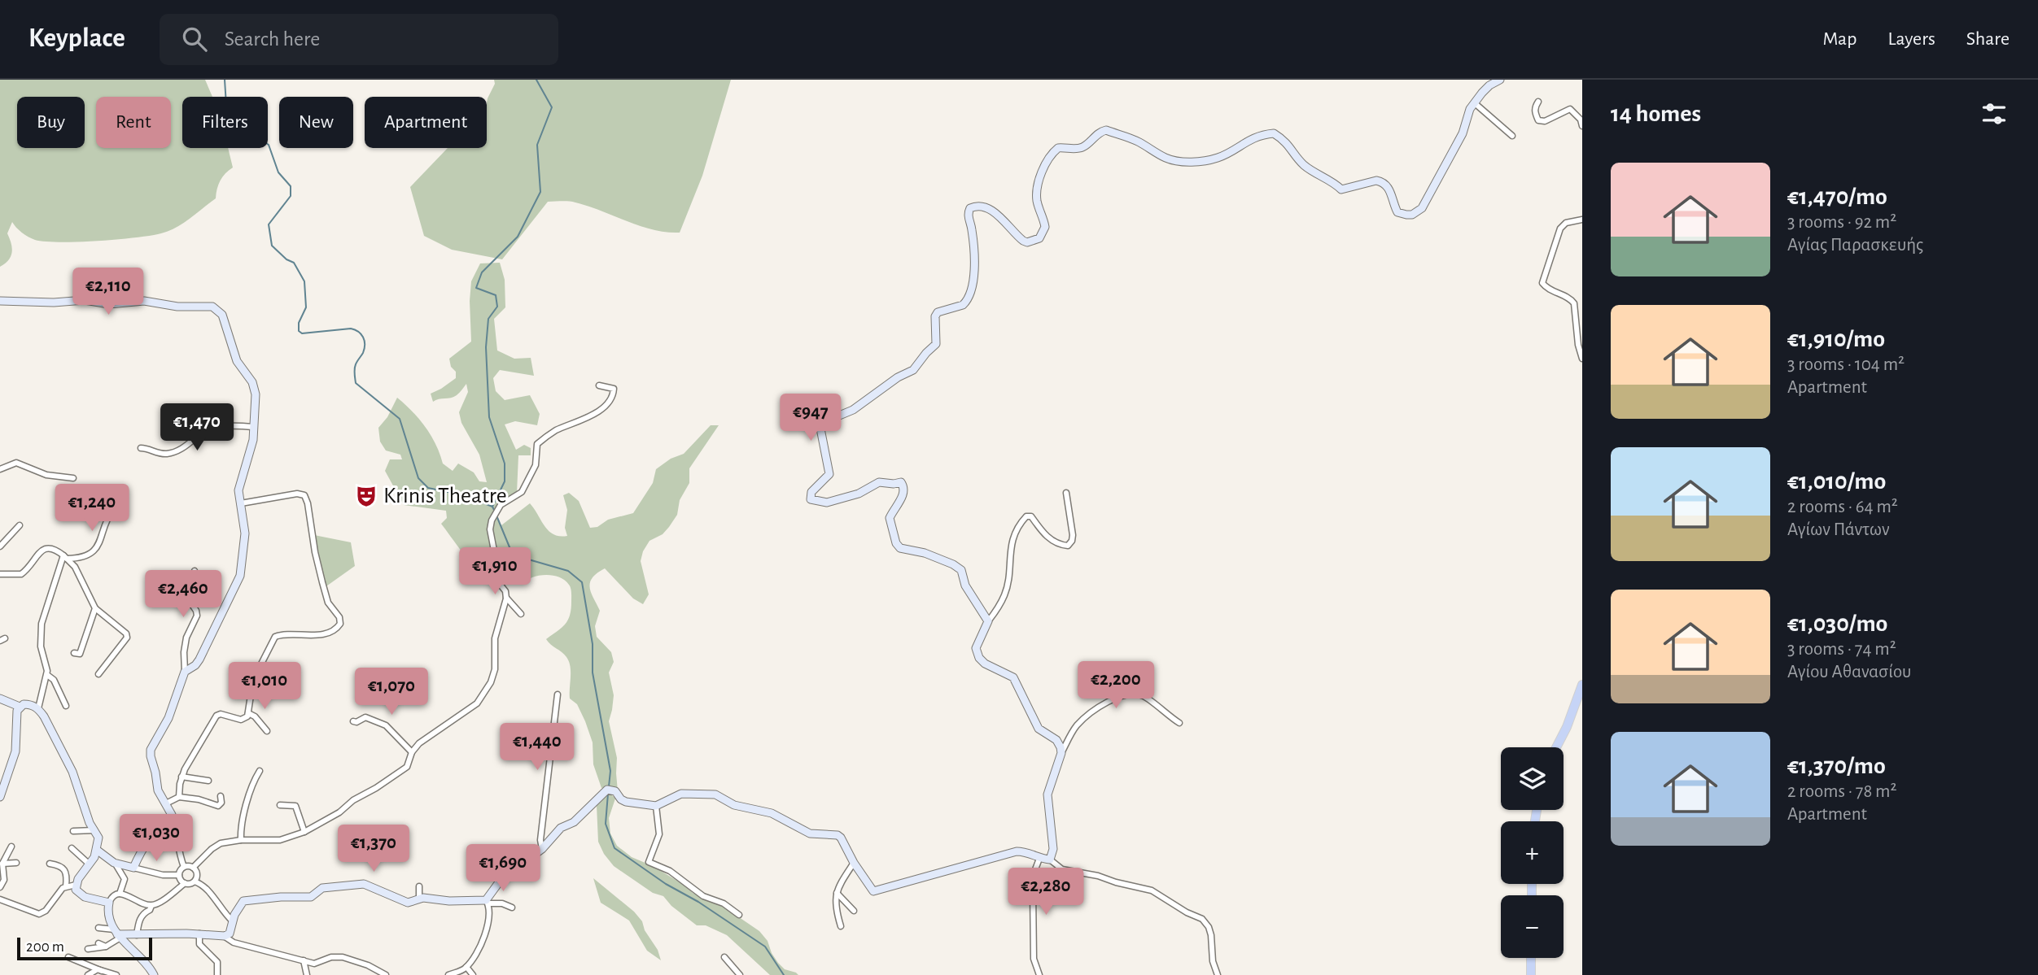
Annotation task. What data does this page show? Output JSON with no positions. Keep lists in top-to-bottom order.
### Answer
{
  "places": {
    "theatre": ["Krinis Theatre"]
  },
  "scale_bar": "200 m",
  "page": {
    "header": "Keyplace",
    "search": "Search here",
    "nav": ["Map", "Layers", "Share"],
    "heading": "14 homes",
    "chip": [
      "Buy",
      "Rent",
      "Filters",
      "New",
      "Apartment"
    ],
    "list": [
      {
        "name": "€1,470/mo",
        "note": "3 rooms · 92 m² · Αγίας Παρασκευής"
      },
      {
        "name": "€1,910/mo",
        "note": "3 rooms · 104 m² · Apartment"
      },
      {
        "name": "€1,010/mo",
        "note": "2 rooms · 64 m² · Αγίων Πάντων"
      },
      {
        "name": "€1,030/mo",
        "note": "3 rooms · 74 m² · Αγίου Αθανασίου"
      },
      {
        "name": "€1,370/mo",
        "note": "2 rooms · 78 m² · Apartment"
      }
    ],
    "price": [
      "€2,110",
      "€947",
      "€1,470",
      "€1,240",
      "€1,910",
      "€2,460",
      "€2,200",
      "€1,010",
      "€1,070",
      "€1,440",
      "€1,030",
      "€1,370",
      "€1,690",
      "€2,280"
    ],
    "map_buttons": ["+", "−"],
    "scale": "200 m"
  }
}
